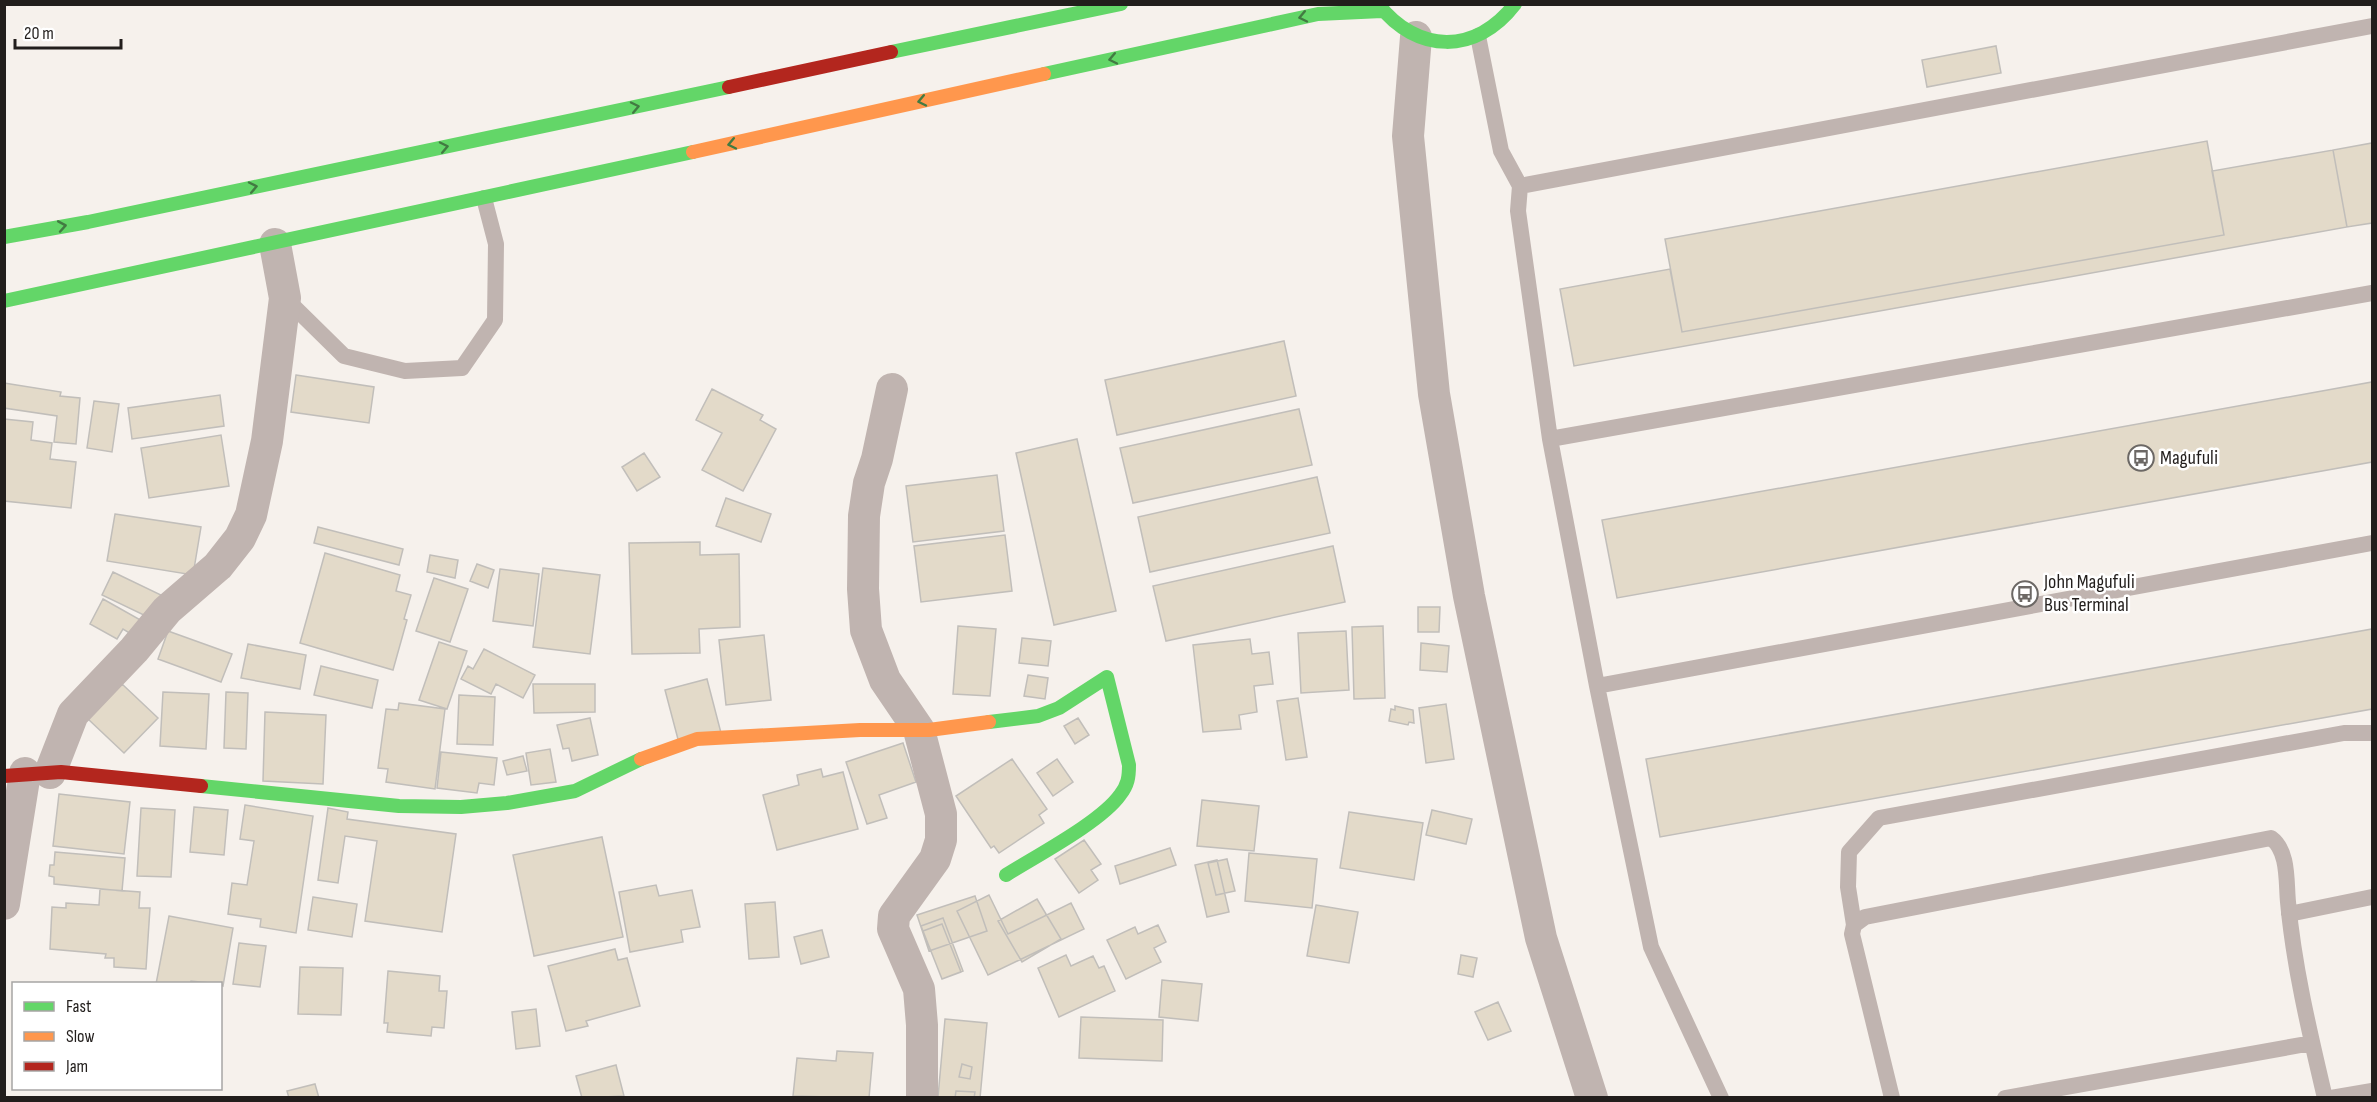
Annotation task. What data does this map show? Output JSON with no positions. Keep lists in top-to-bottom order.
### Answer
{
  "places": {
    "bus stop": ["Magufuli", "John Magufuli Bus Terminal"]
  },
  "legend": ["Fast", "Slow", "Jam"],
  "scale_bar": "20 m"
}
